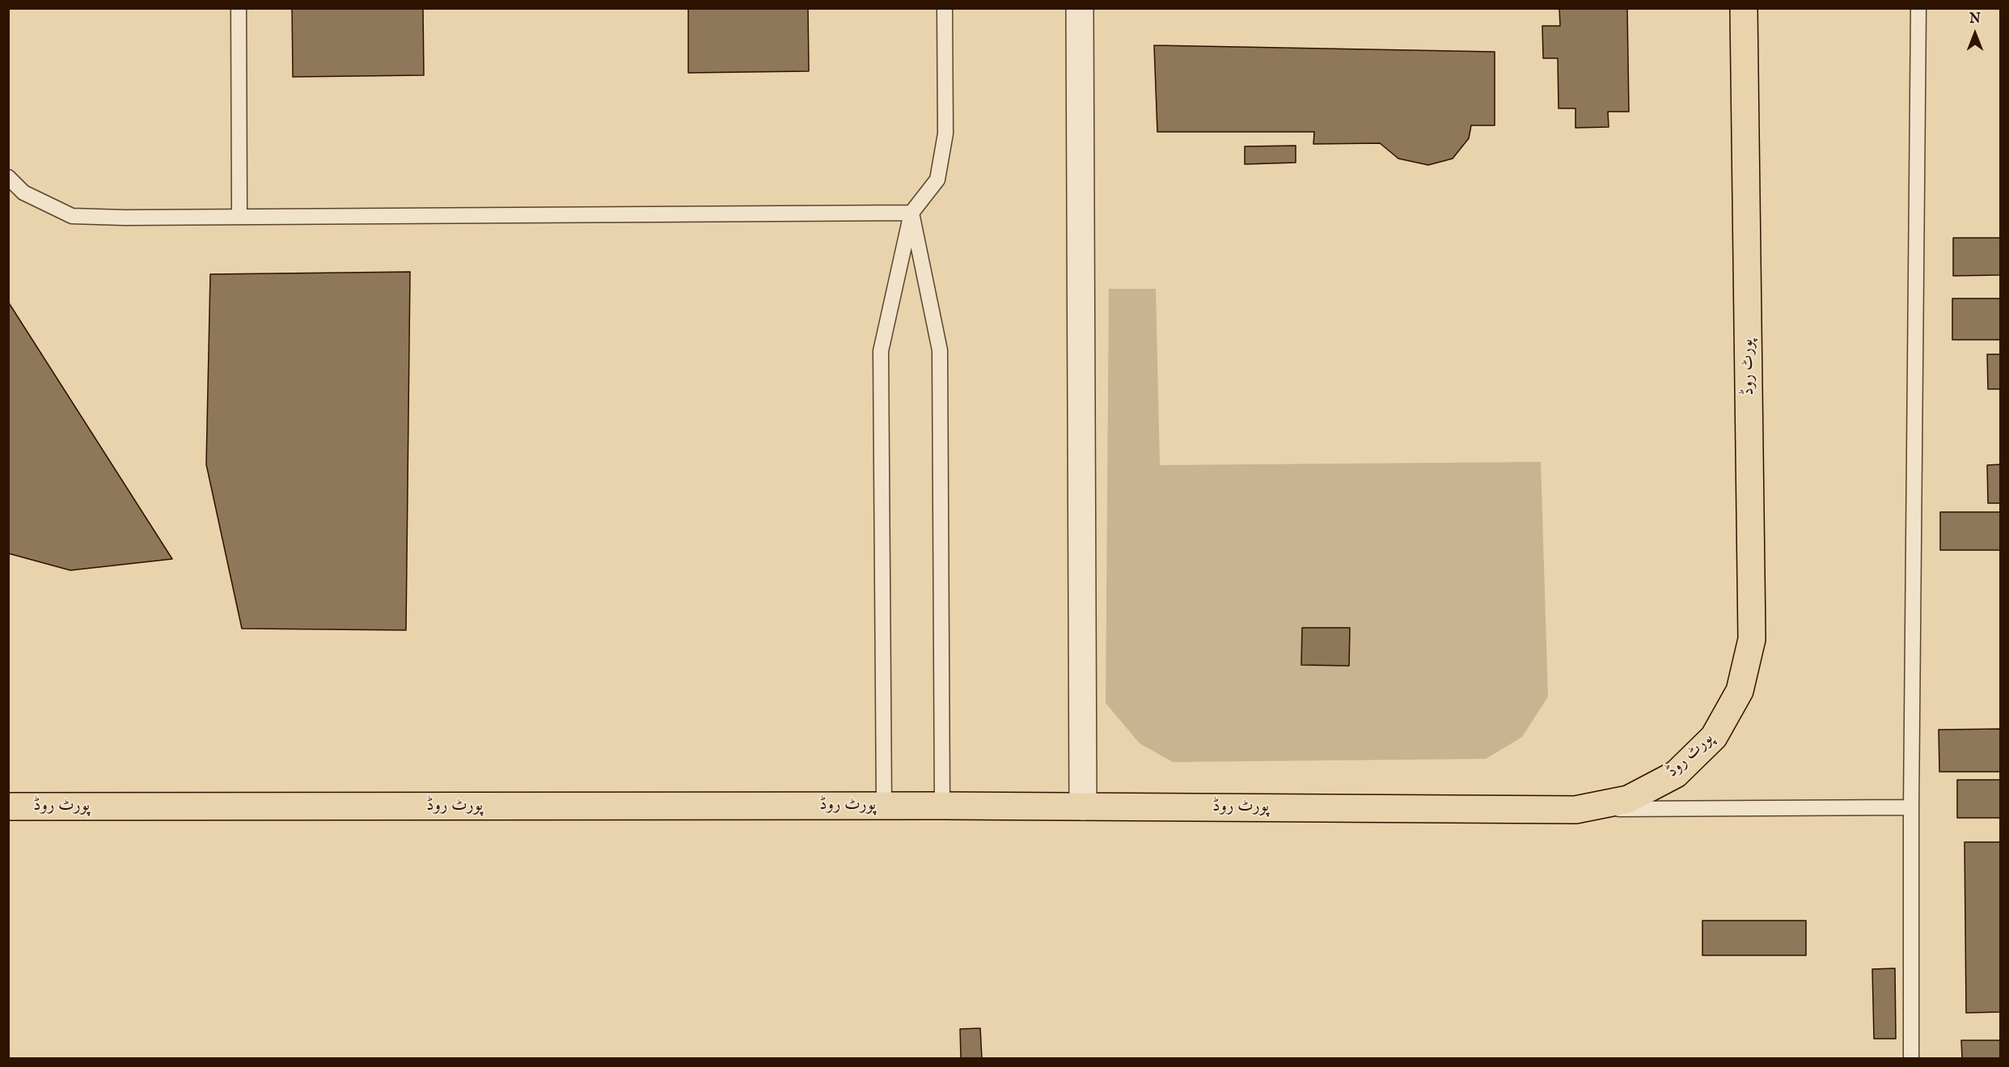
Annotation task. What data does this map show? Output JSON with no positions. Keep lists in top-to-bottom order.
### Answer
{
  "streets": {
    "main road": ["پورٹ روڈ"]
  },
  "north": "top"
}
